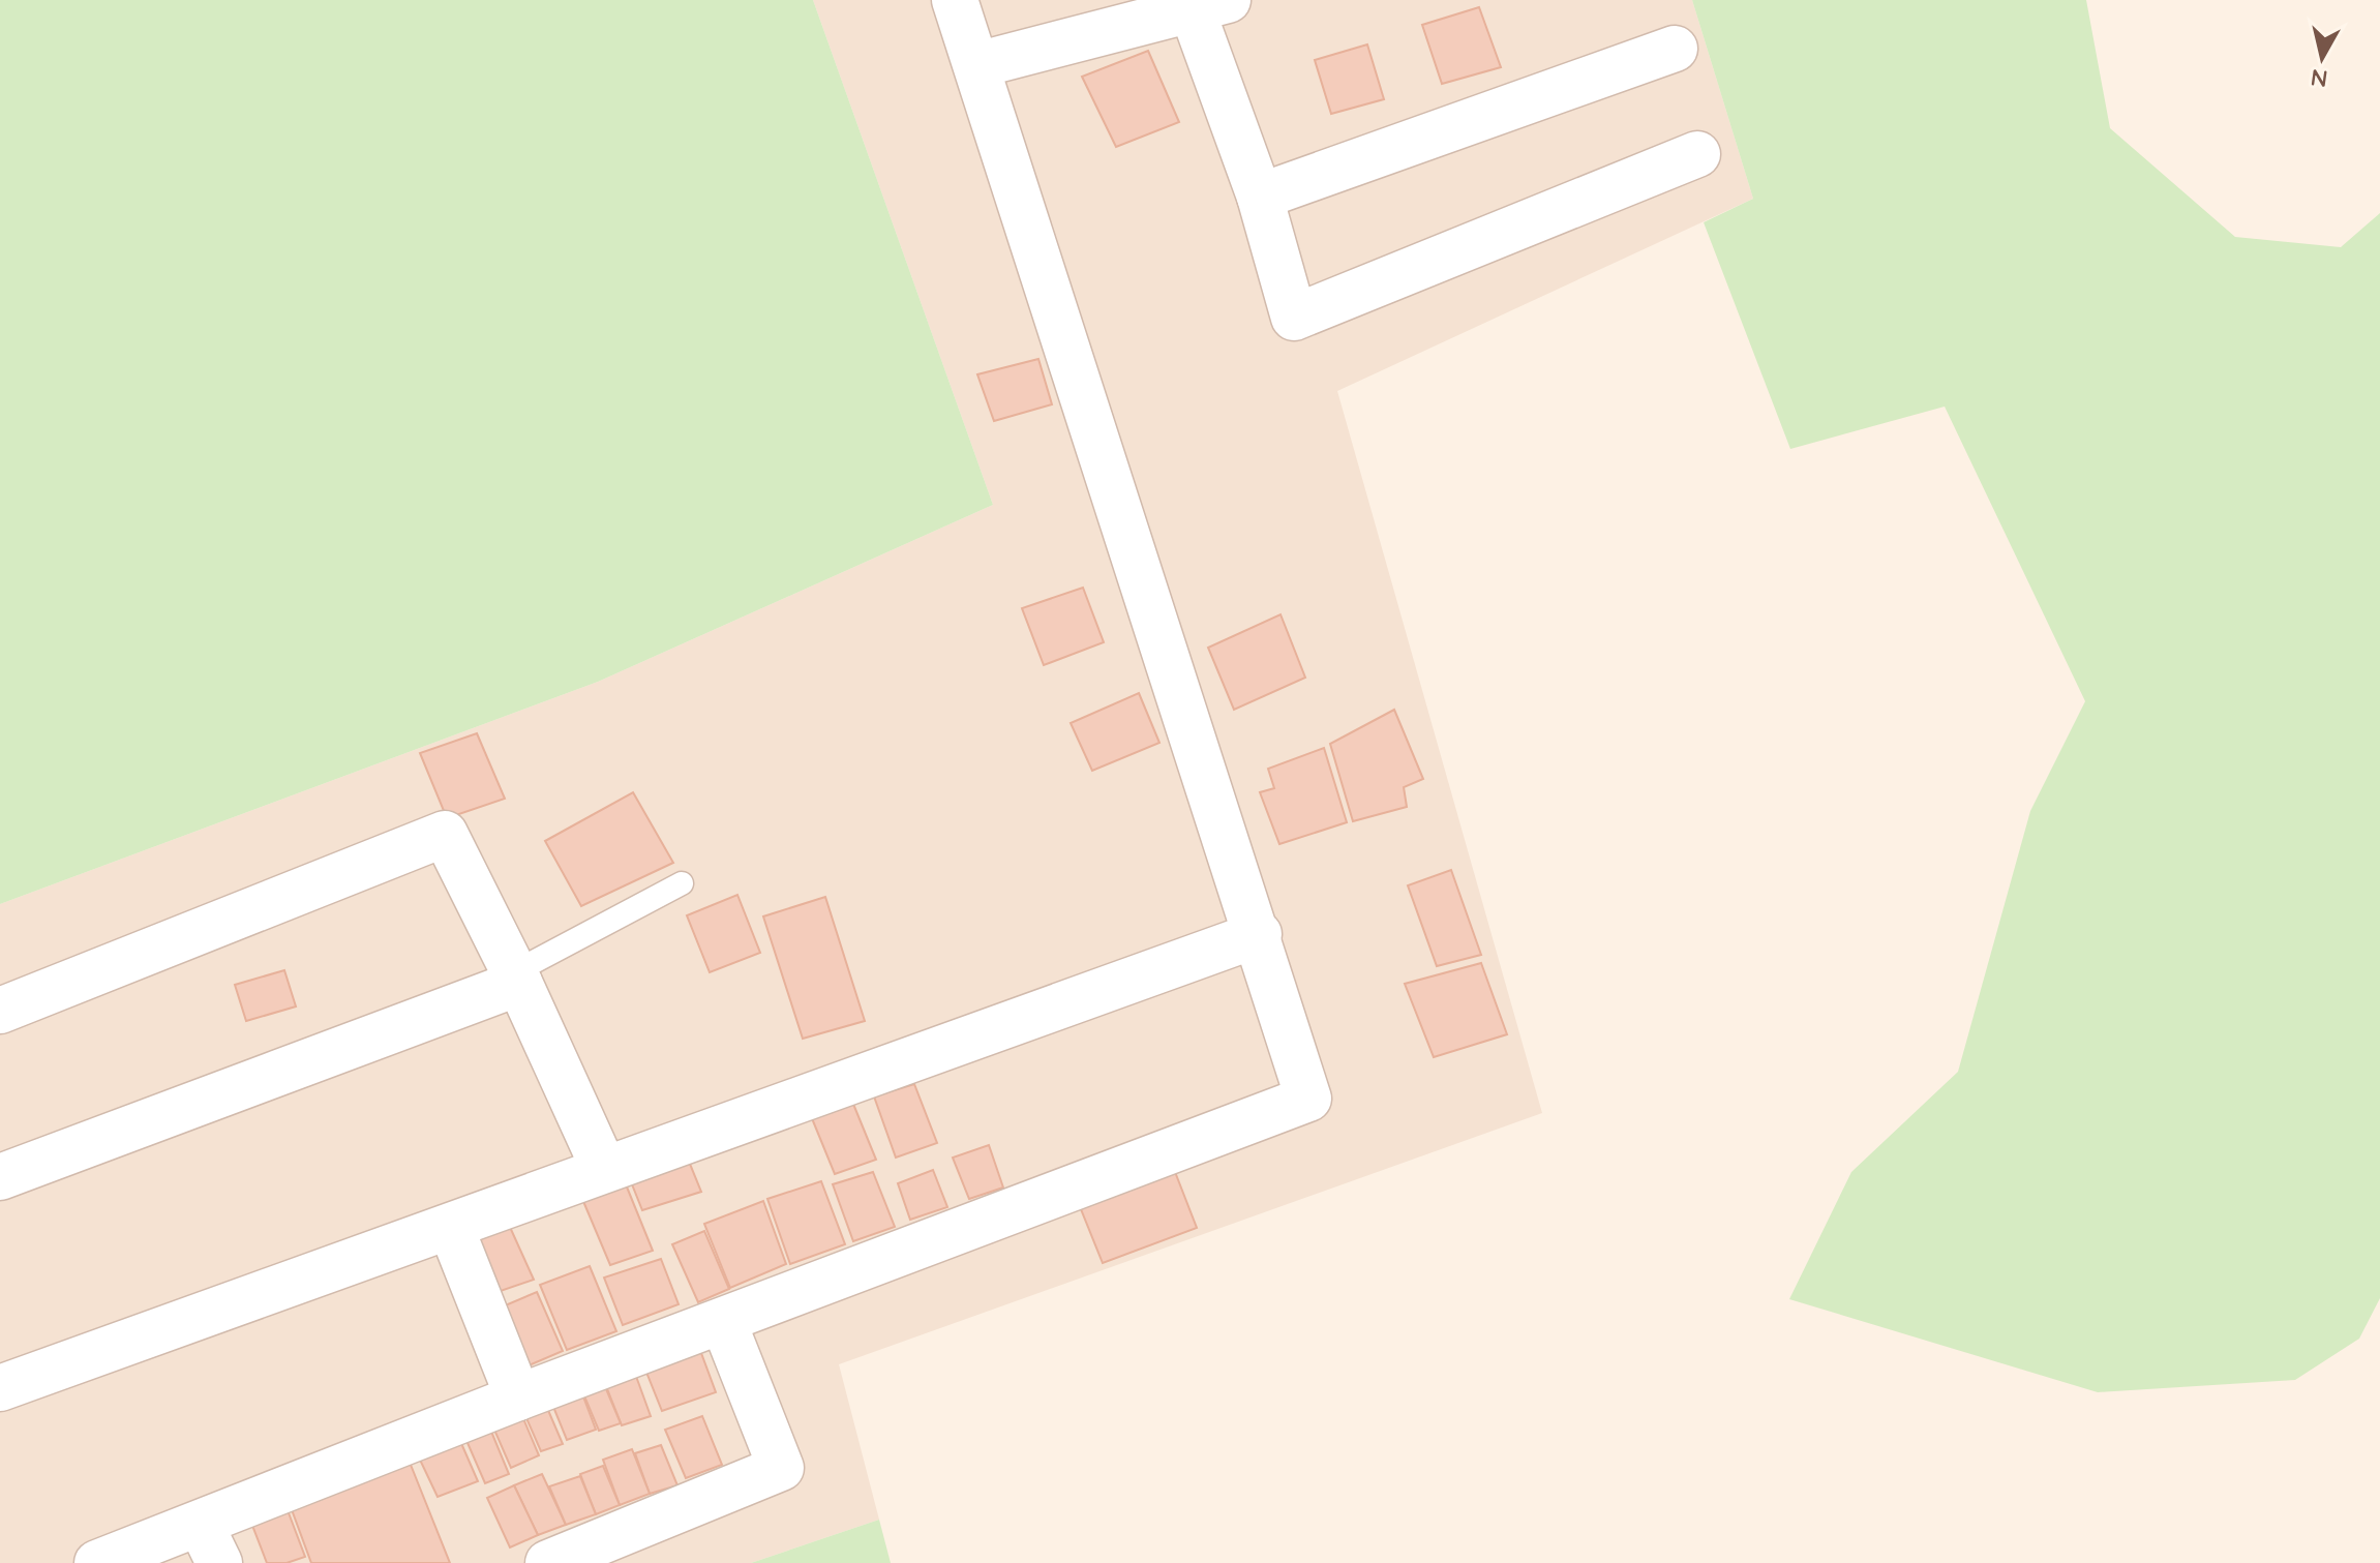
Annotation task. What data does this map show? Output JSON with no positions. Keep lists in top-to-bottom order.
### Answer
{
  "north": "bottom"
}
